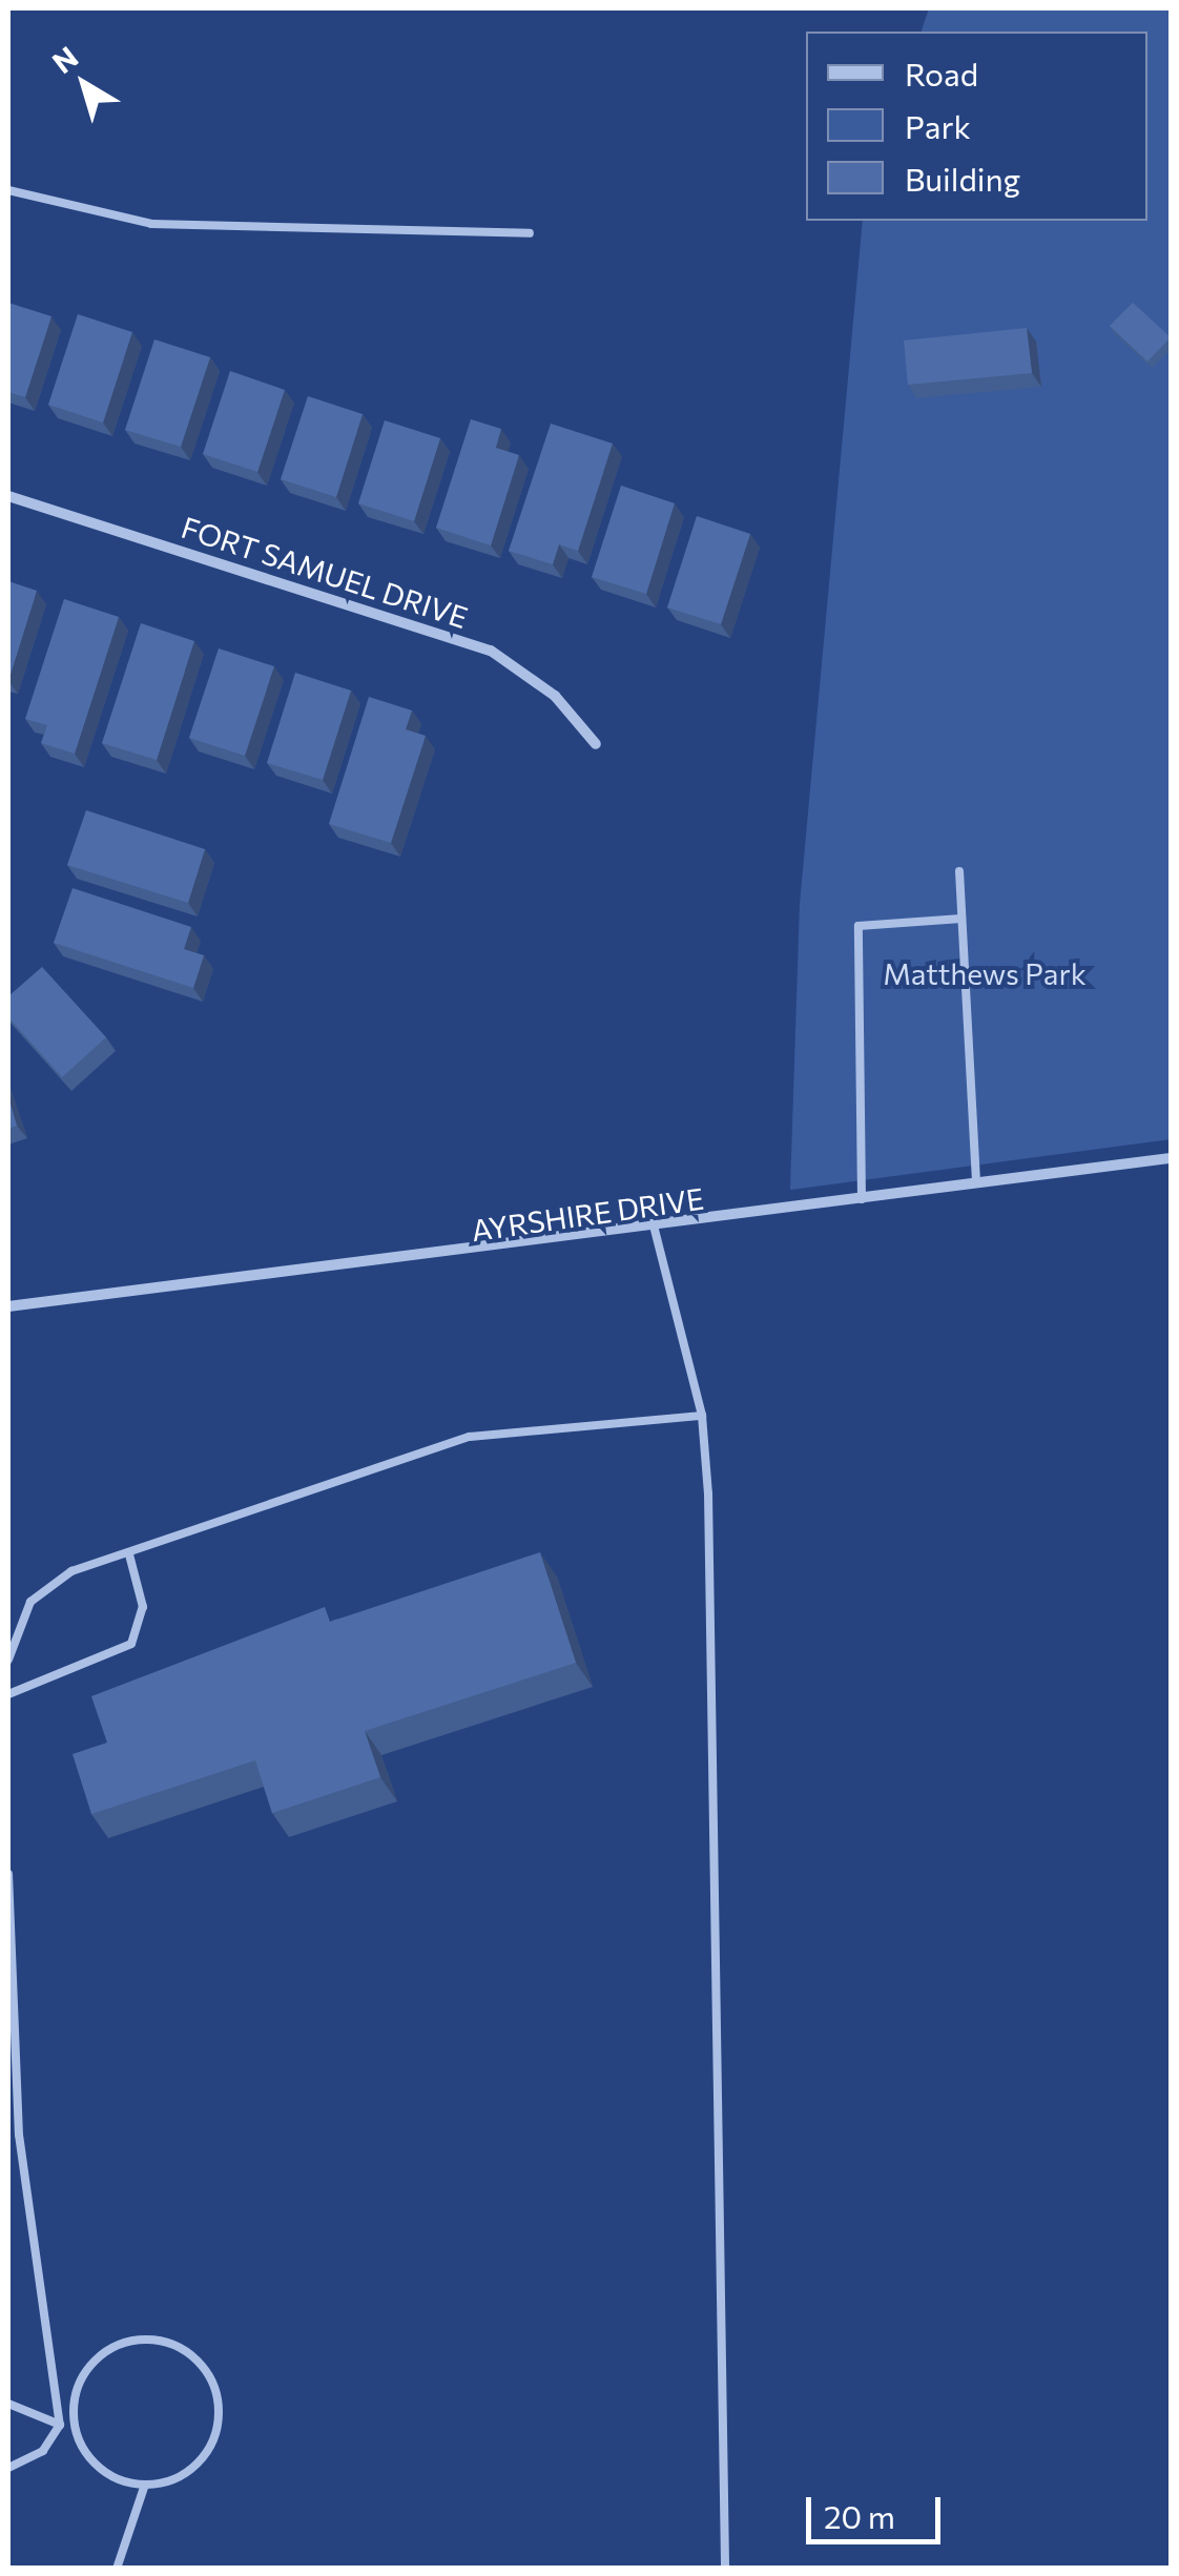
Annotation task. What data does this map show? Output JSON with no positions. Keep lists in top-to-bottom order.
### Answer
{
  "streets": {
    "street": ["FORT SAMUEL DRIVE", "AYRSHIRE DRIVE"]
  },
  "parks": ["Matthews Park"],
  "legend": ["Road", "Park", "Building"],
  "scale_bar": "20 m",
  "north": "top left"
}
